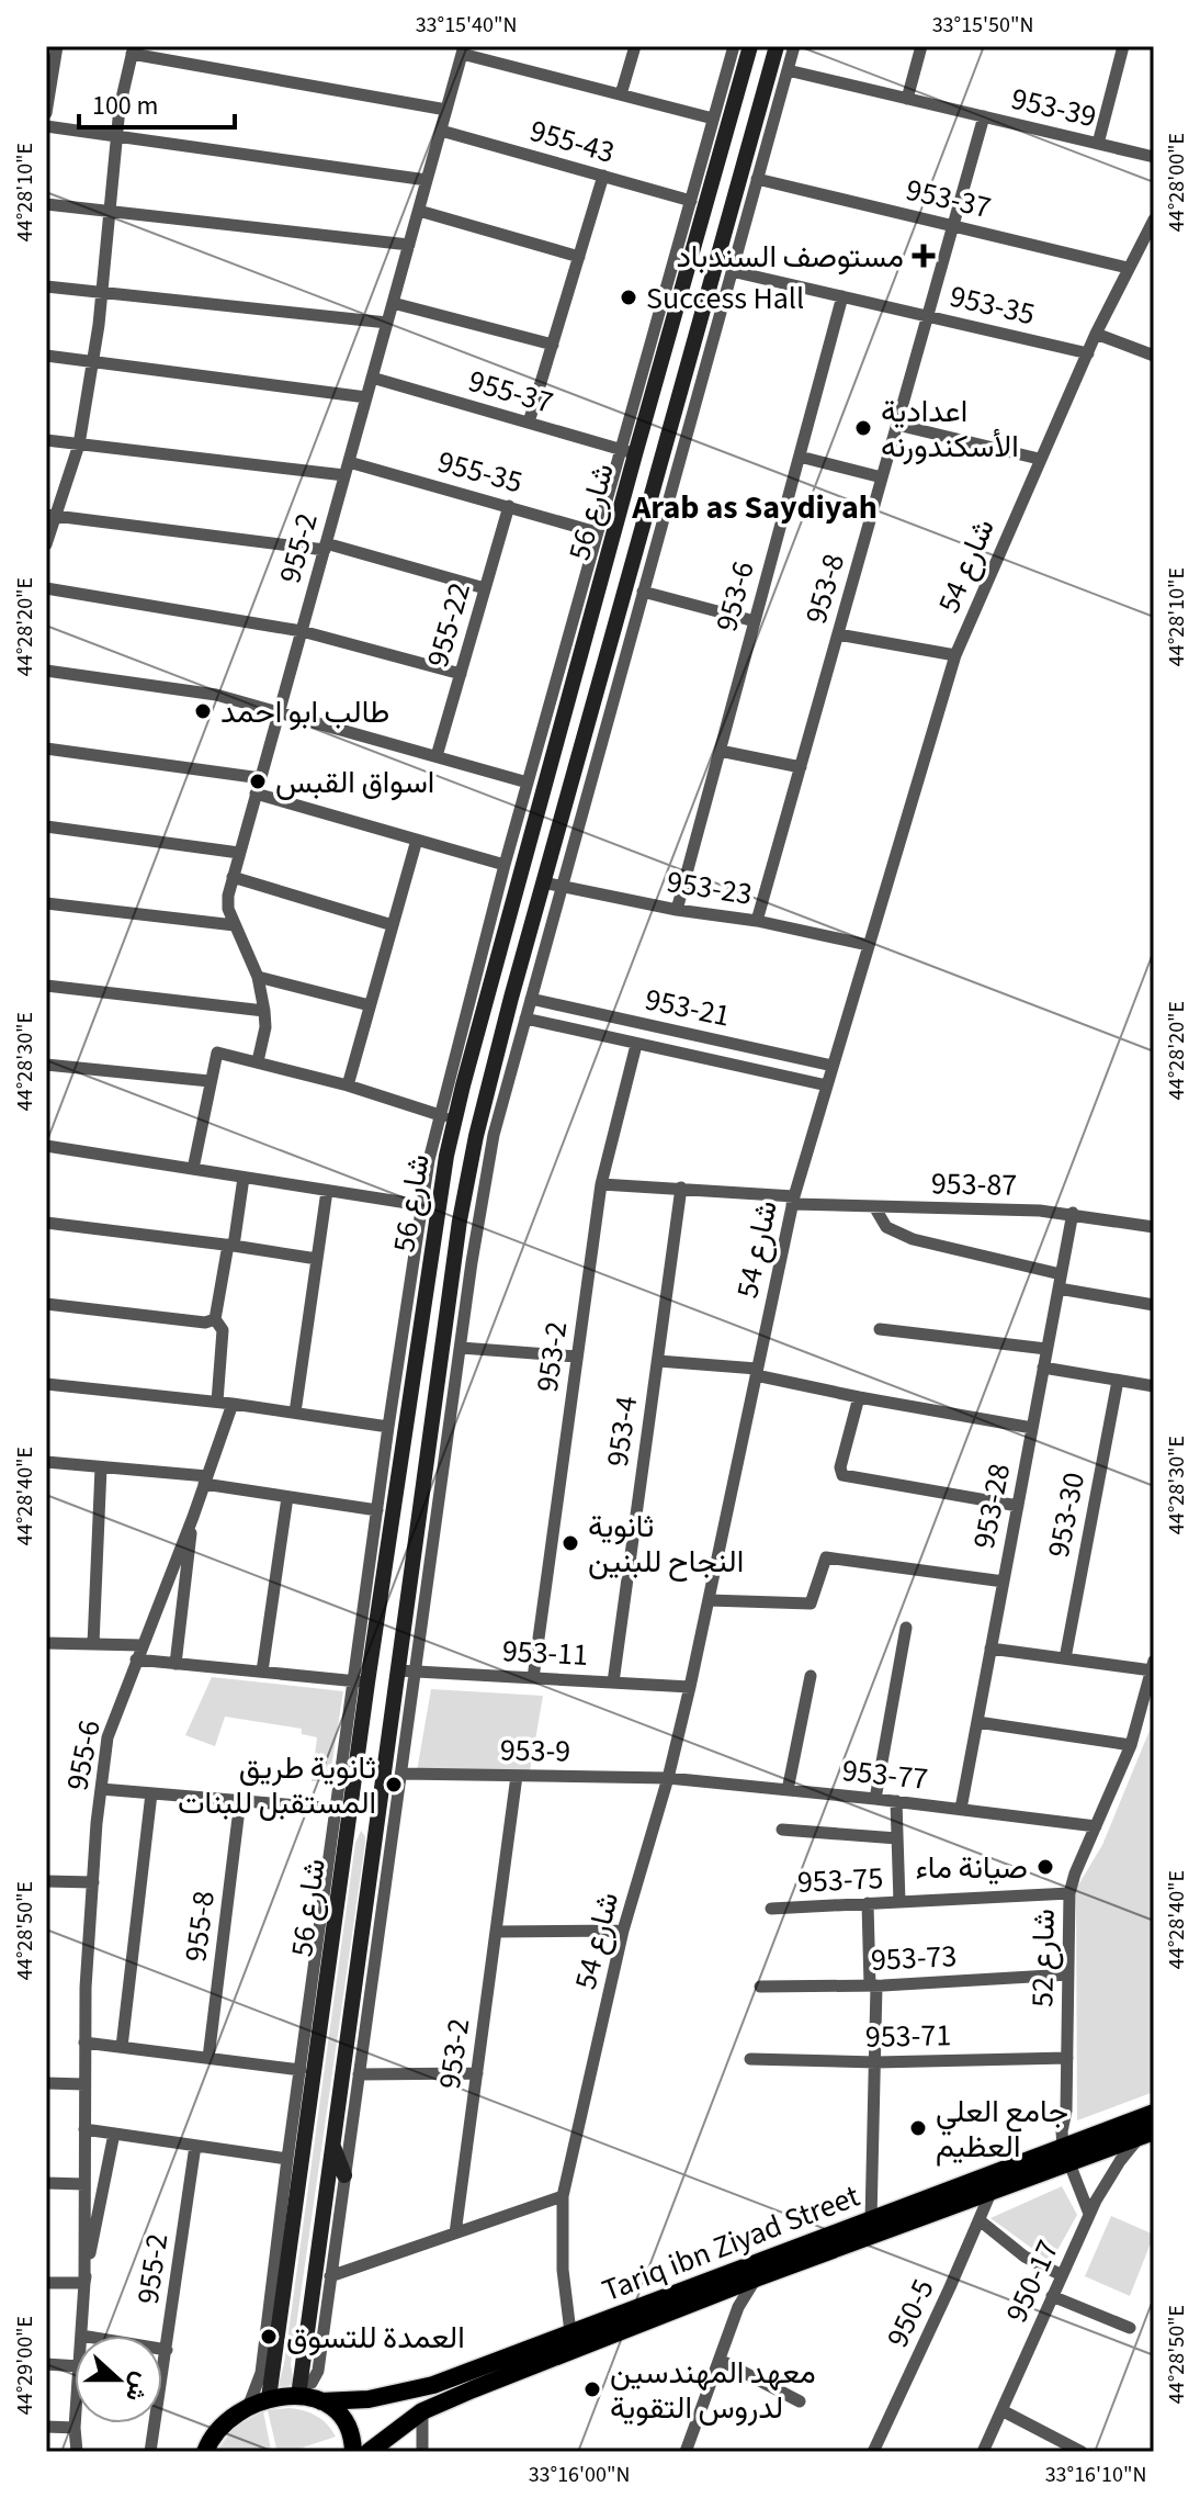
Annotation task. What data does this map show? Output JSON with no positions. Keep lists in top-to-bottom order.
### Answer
{
  "streets": {
    "main road": ["Tariq ibn Ziyad Street"],
    "street": [
      "953-39",
      "955-43",
      "953-37",
      "953-35",
      "955-37",
      "955-35",
      "شارع 56",
      "955-2",
      "شارع 54",
      "953-8",
      "953-6",
      "955-22",
      "953-23",
      "953-21",
      "953-87",
      "953-2",
      "953-4",
      "953-28",
      "953-30",
      "953-11",
      "953-9",
      "955-6",
      "953-77",
      "953-75",
      "955-8",
      "953-73",
      "شارع 52",
      "953-71",
      "950-17",
      "950-5"
    ]
  },
  "crossings": [
    ["953-39", "953-8"],
    ["955-43", "955-2"],
    ["953-37", "شارع 54"],
    ["953-37", "953-8"],
    ["953-35", "شارع 54"],
    ["953-35", "953-8"],
    ["953-35", "953-6"],
    ["955-37", "شارع 56"],
    ["955-37", "955-2"],
    ["955-35", "955-2"],
    ["955-35", "955-22"],
    ["شارع 56", "953-23"],
    ["شارع 56", "953-11"],
    ["شارع 56", "Tariq ibn Ziyad Street"],
    ["شارع 54", "953-23"],
    ["شارع 54", "953-21"],
    ["شارع 54", "953-87"],
    ["شارع 54", "953-11"],
    ["شارع 54", "953-9"],
    ["شارع 54", "953-77"],
    ["شارع 54", "Tariq ibn Ziyad Street"],
    ["953-8", "953-23"],
    ["953-6", "953-23"],
    ["953-21", "953-2"],
    ["953-87", "953-2"],
    ["953-87", "953-4"],
    ["953-87", "953-28"],
    ["953-2", "953-11"],
    ["953-2", "953-9"],
    ["953-4", "953-11"],
    ["953-28", "953-77"],
    ["953-9", "953-77"],
    ["953-77", "شارع 52"],
    ["953-75", "شارع 52"],
    ["953-73", "شارع 52"],
    ["شارع 52", "953-71"],
    ["شارع 52", "Tariq ibn Ziyad Street"],
    ["Tariq ibn Ziyad Street", "950-17"],
    ["Tariq ibn Ziyad Street", "950-5"]
  ],
  "districts": ["Arab as Saydiyah"],
  "places": {
    "health": ["مستوصف السندباد"],
    "other": [
      "Success Hall",
      "اعدادية الأسكندورنه",
      "طالب ابو احمد",
      "اسواق القبس",
      "ثانوية النجاح للبنين",
      "ثانوية طريق المستقبل للبنات",
      "صيانة ماء",
      "جامع العلي العظيم",
      "العمدة للتسوق",
      "معهد المهندسين لدروس التقوية"
    ]
  },
  "scale_bar": "100 m",
  "north": "right",
  "coordinates": [
    "33°15'40\"N",
    "33°15'50\"N",
    "44°28'00\"E",
    "44°28'10\"E",
    "44°28'20\"E",
    "44°28'30\"E",
    "44°28'40\"E",
    "44°28'50\"E",
    "44°29'00\"E",
    "33°16'00\"N",
    "33°16'10\"N"
  ]
}
